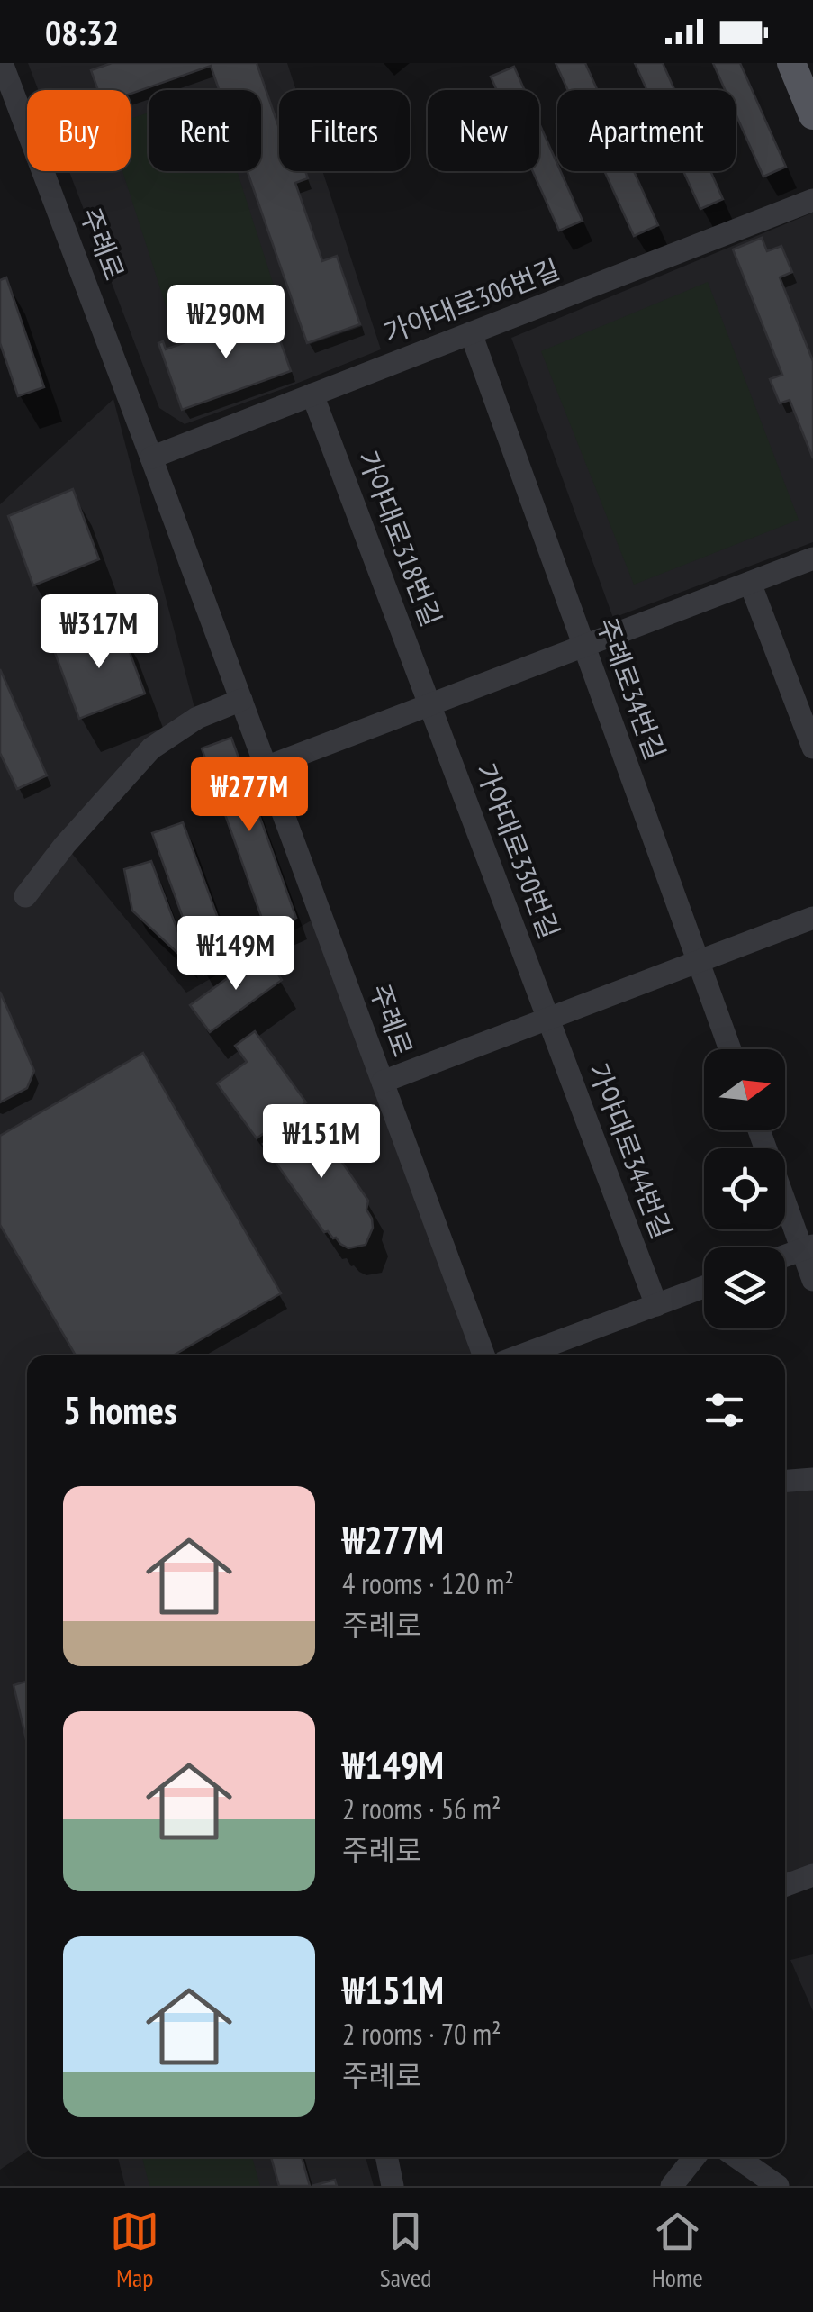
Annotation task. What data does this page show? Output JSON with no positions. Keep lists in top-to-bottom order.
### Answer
{
  "streets": {
    "street": [
      "주례로",
      "가야대로306번길",
      "가야대로318번길",
      "주례로34번길",
      "가야대로330번길",
      "가야대로344번길"
    ]
  },
  "crossings": [
    ["주례로", "가야대로306번길"],
    ["가야대로306번길", "가야대로318번길"],
    ["가야대로306번길", "주례로34번길"],
    ["가야대로318번길", "가야대로330번길"],
    ["가야대로330번길", "가야대로344번길"]
  ],
  "north": "right",
  "page": {
    "status": "08:32",
    "chip": [
      "Buy",
      "Rent",
      "Filters",
      "New",
      "Apartment"
    ],
    "price": [
      "₩290M",
      "₩317M",
      "₩277M",
      "₩149M",
      "₩151M"
    ],
    "heading": "5 homes",
    "list": [
      {
        "name": "₩277M",
        "note": "4 rooms · 120 m² · 주례로"
      },
      {
        "name": "₩149M",
        "note": "2 rooms · 56 m² · 주례로"
      },
      {
        "name": "₩151M",
        "note": "2 rooms · 70 m² · 주례로"
      }
    ],
    "tabs": ["Map", "Saved", "Home"]
  }
}
